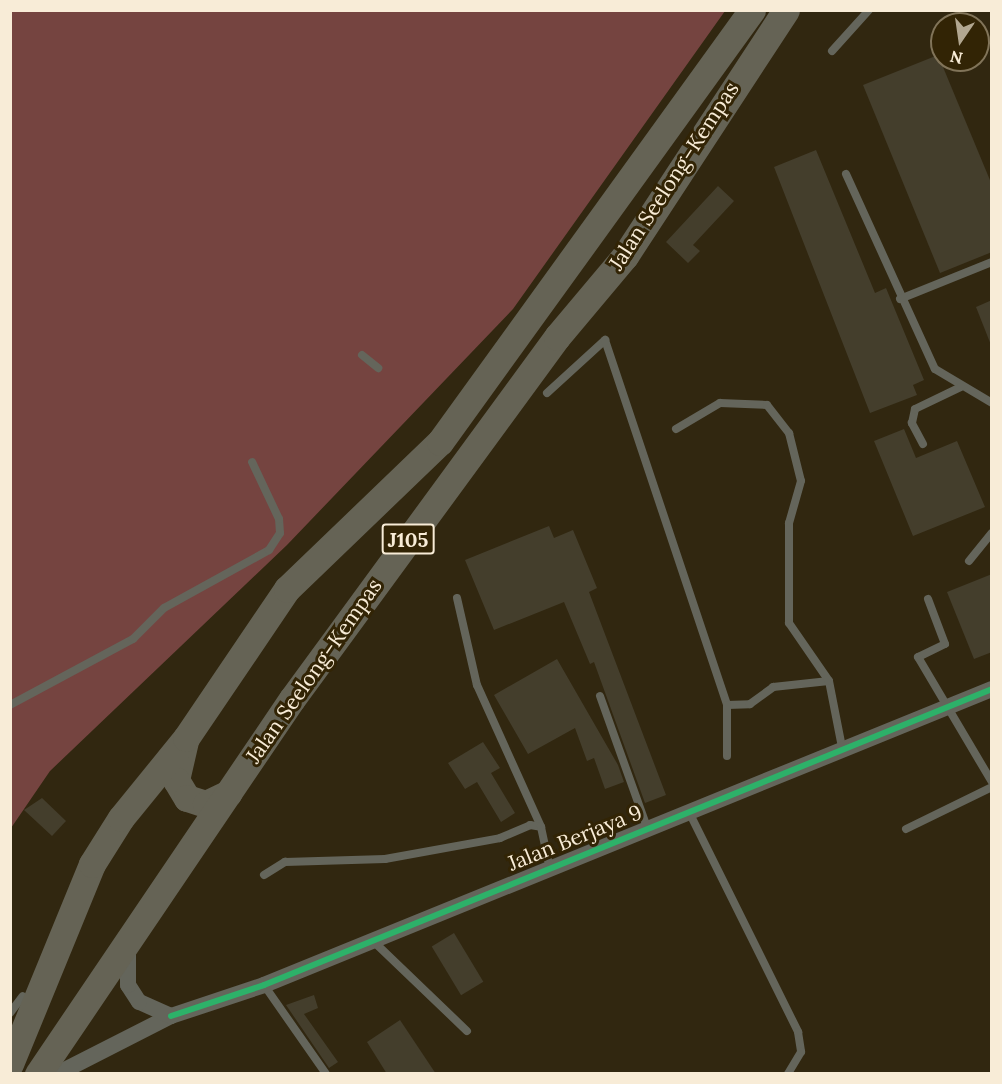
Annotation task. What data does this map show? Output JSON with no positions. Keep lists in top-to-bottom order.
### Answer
{
  "streets": {
    "main road": ["Jalan Seelong–Kempas", "J105"],
    "street": ["Jalan Berjaya 9"]
  },
  "north": "bottom"
}
